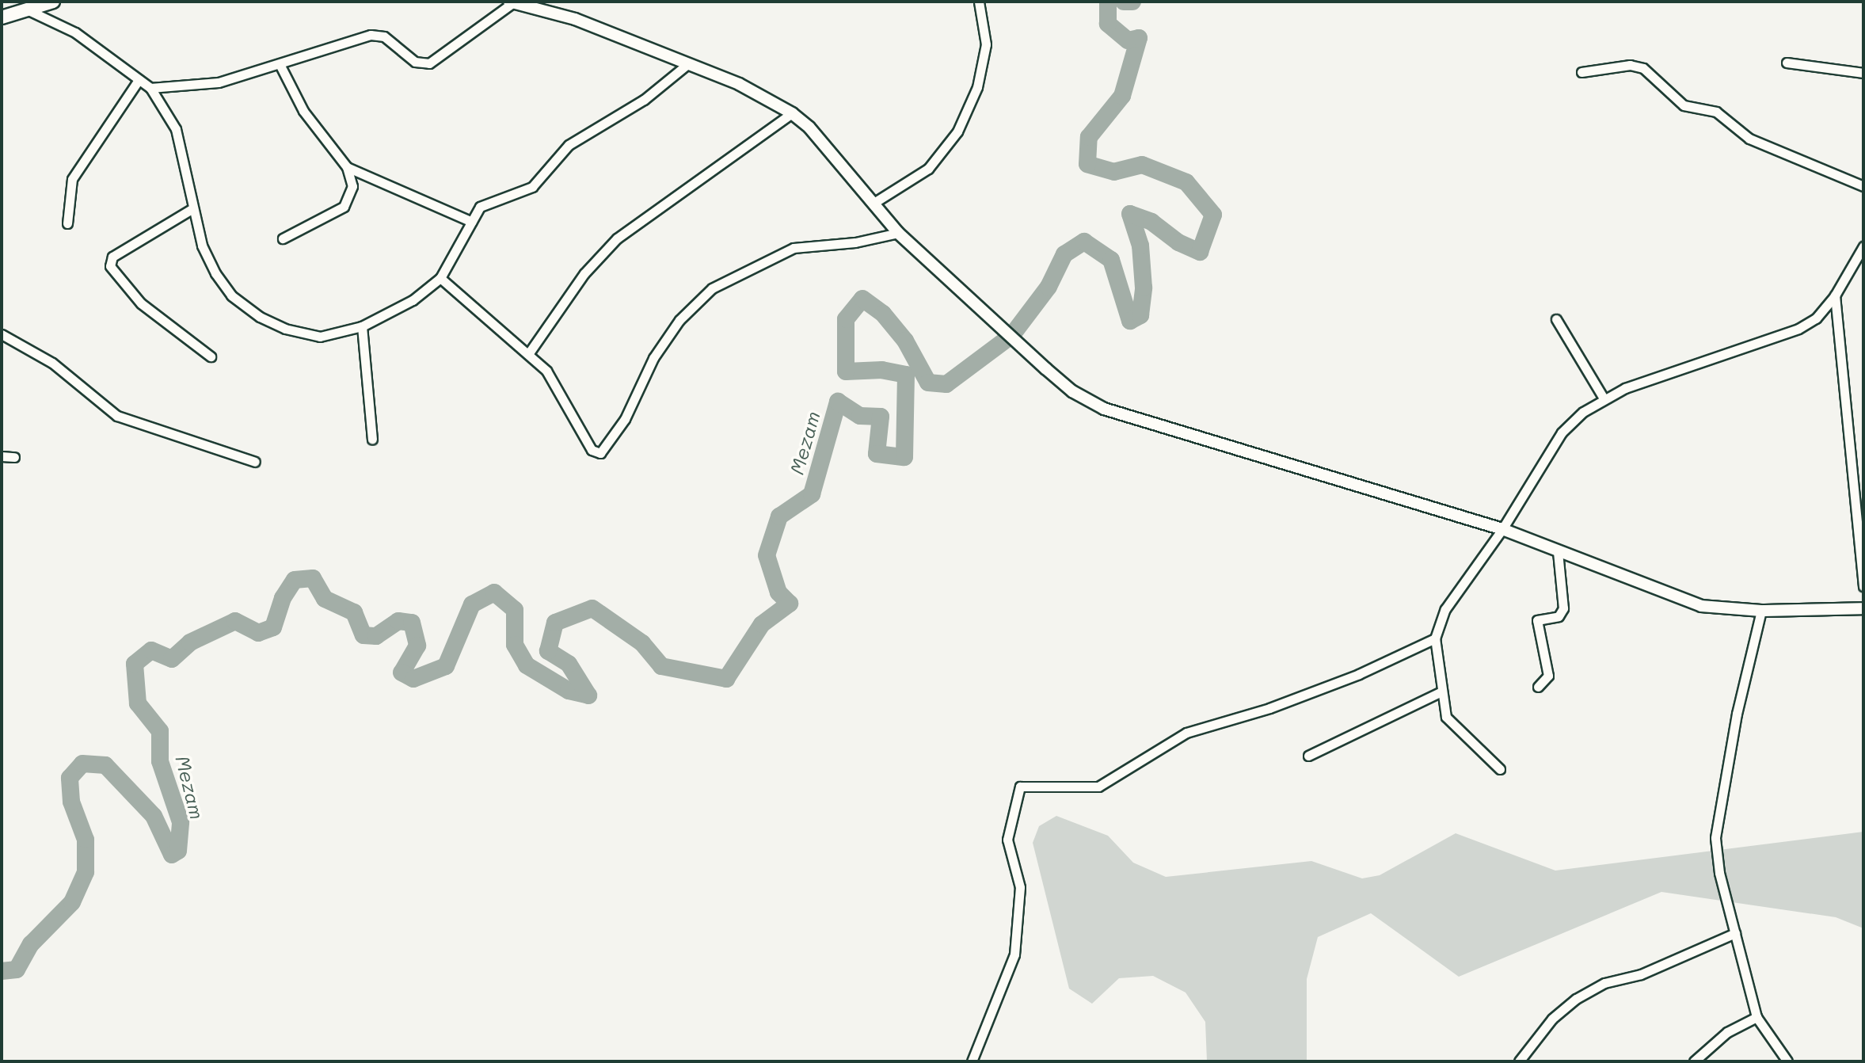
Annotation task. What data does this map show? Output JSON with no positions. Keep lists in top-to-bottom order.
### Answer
{
  "water": ["Mezam"]
}
